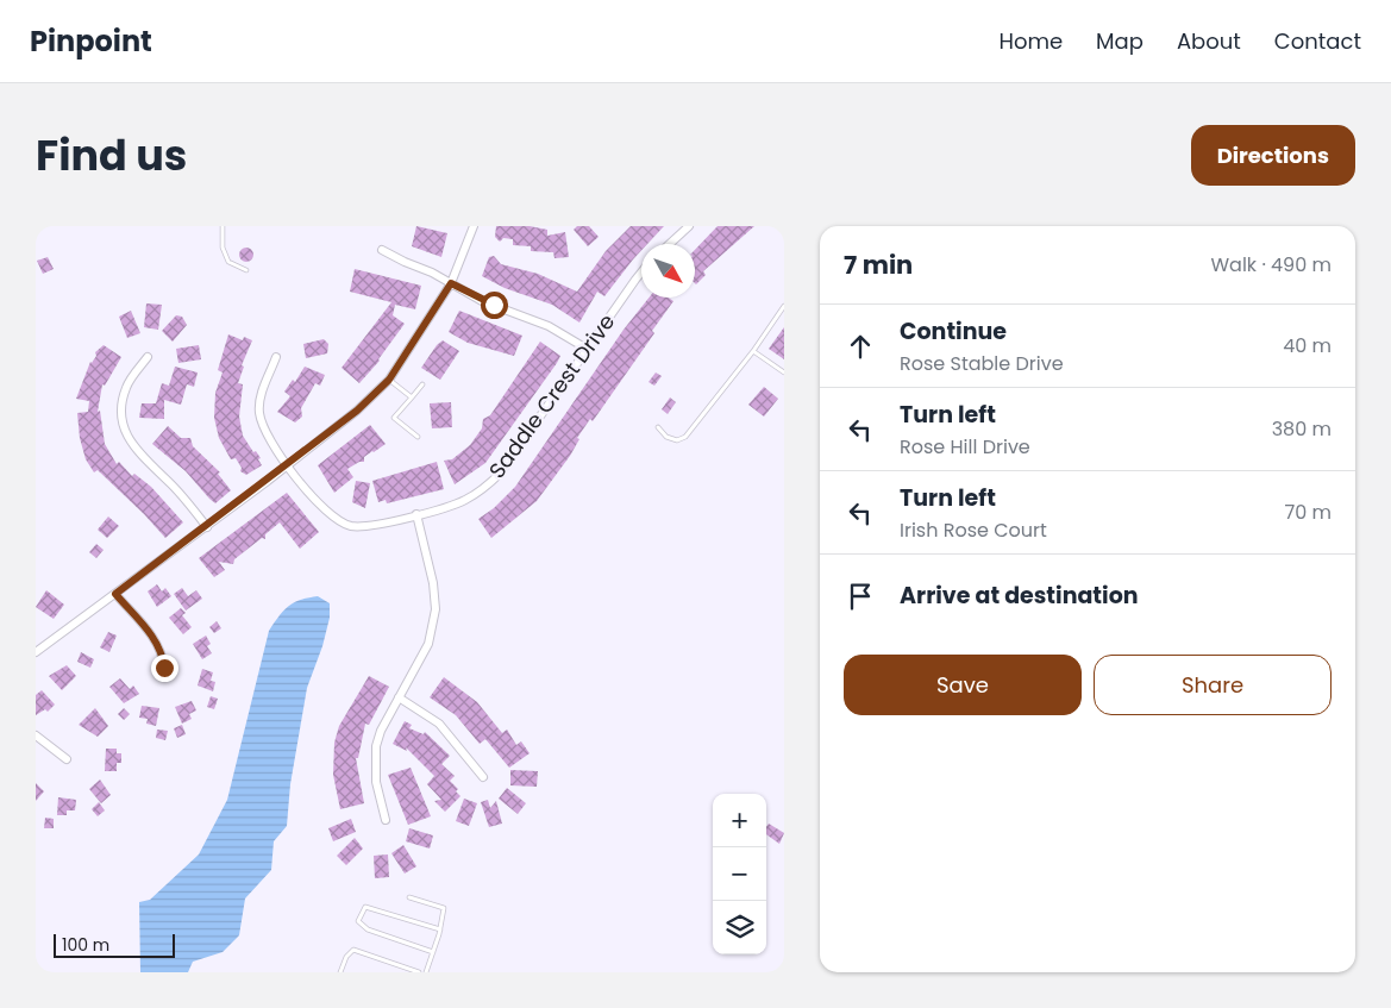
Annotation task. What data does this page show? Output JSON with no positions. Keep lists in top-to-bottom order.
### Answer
{
  "streets": {
    "street": ["Saddle Crest Drive"]
  },
  "scale_bar": "100 m",
  "north": "bottom right",
  "page": {
    "header": "Pinpoint",
    "nav": [
      "Home",
      "Map",
      "About",
      "Contact"
    ],
    "title": "Find us",
    "buttons": [
      "Directions",
      ["Save", "Share"]
    ],
    "heading": ["7 min", "Walk · 490 m"],
    "list": [
      ["Continue", "Rose Stable Drive", "40 m"],
      ["Turn left", "Rose Hill Drive", "380 m"],
      ["Turn left", "Irish Rose Court", "70 m"],
      "Arrive at destination"
    ],
    "map_buttons": ["+", "−"],
    "scale": "100 m"
  }
}
